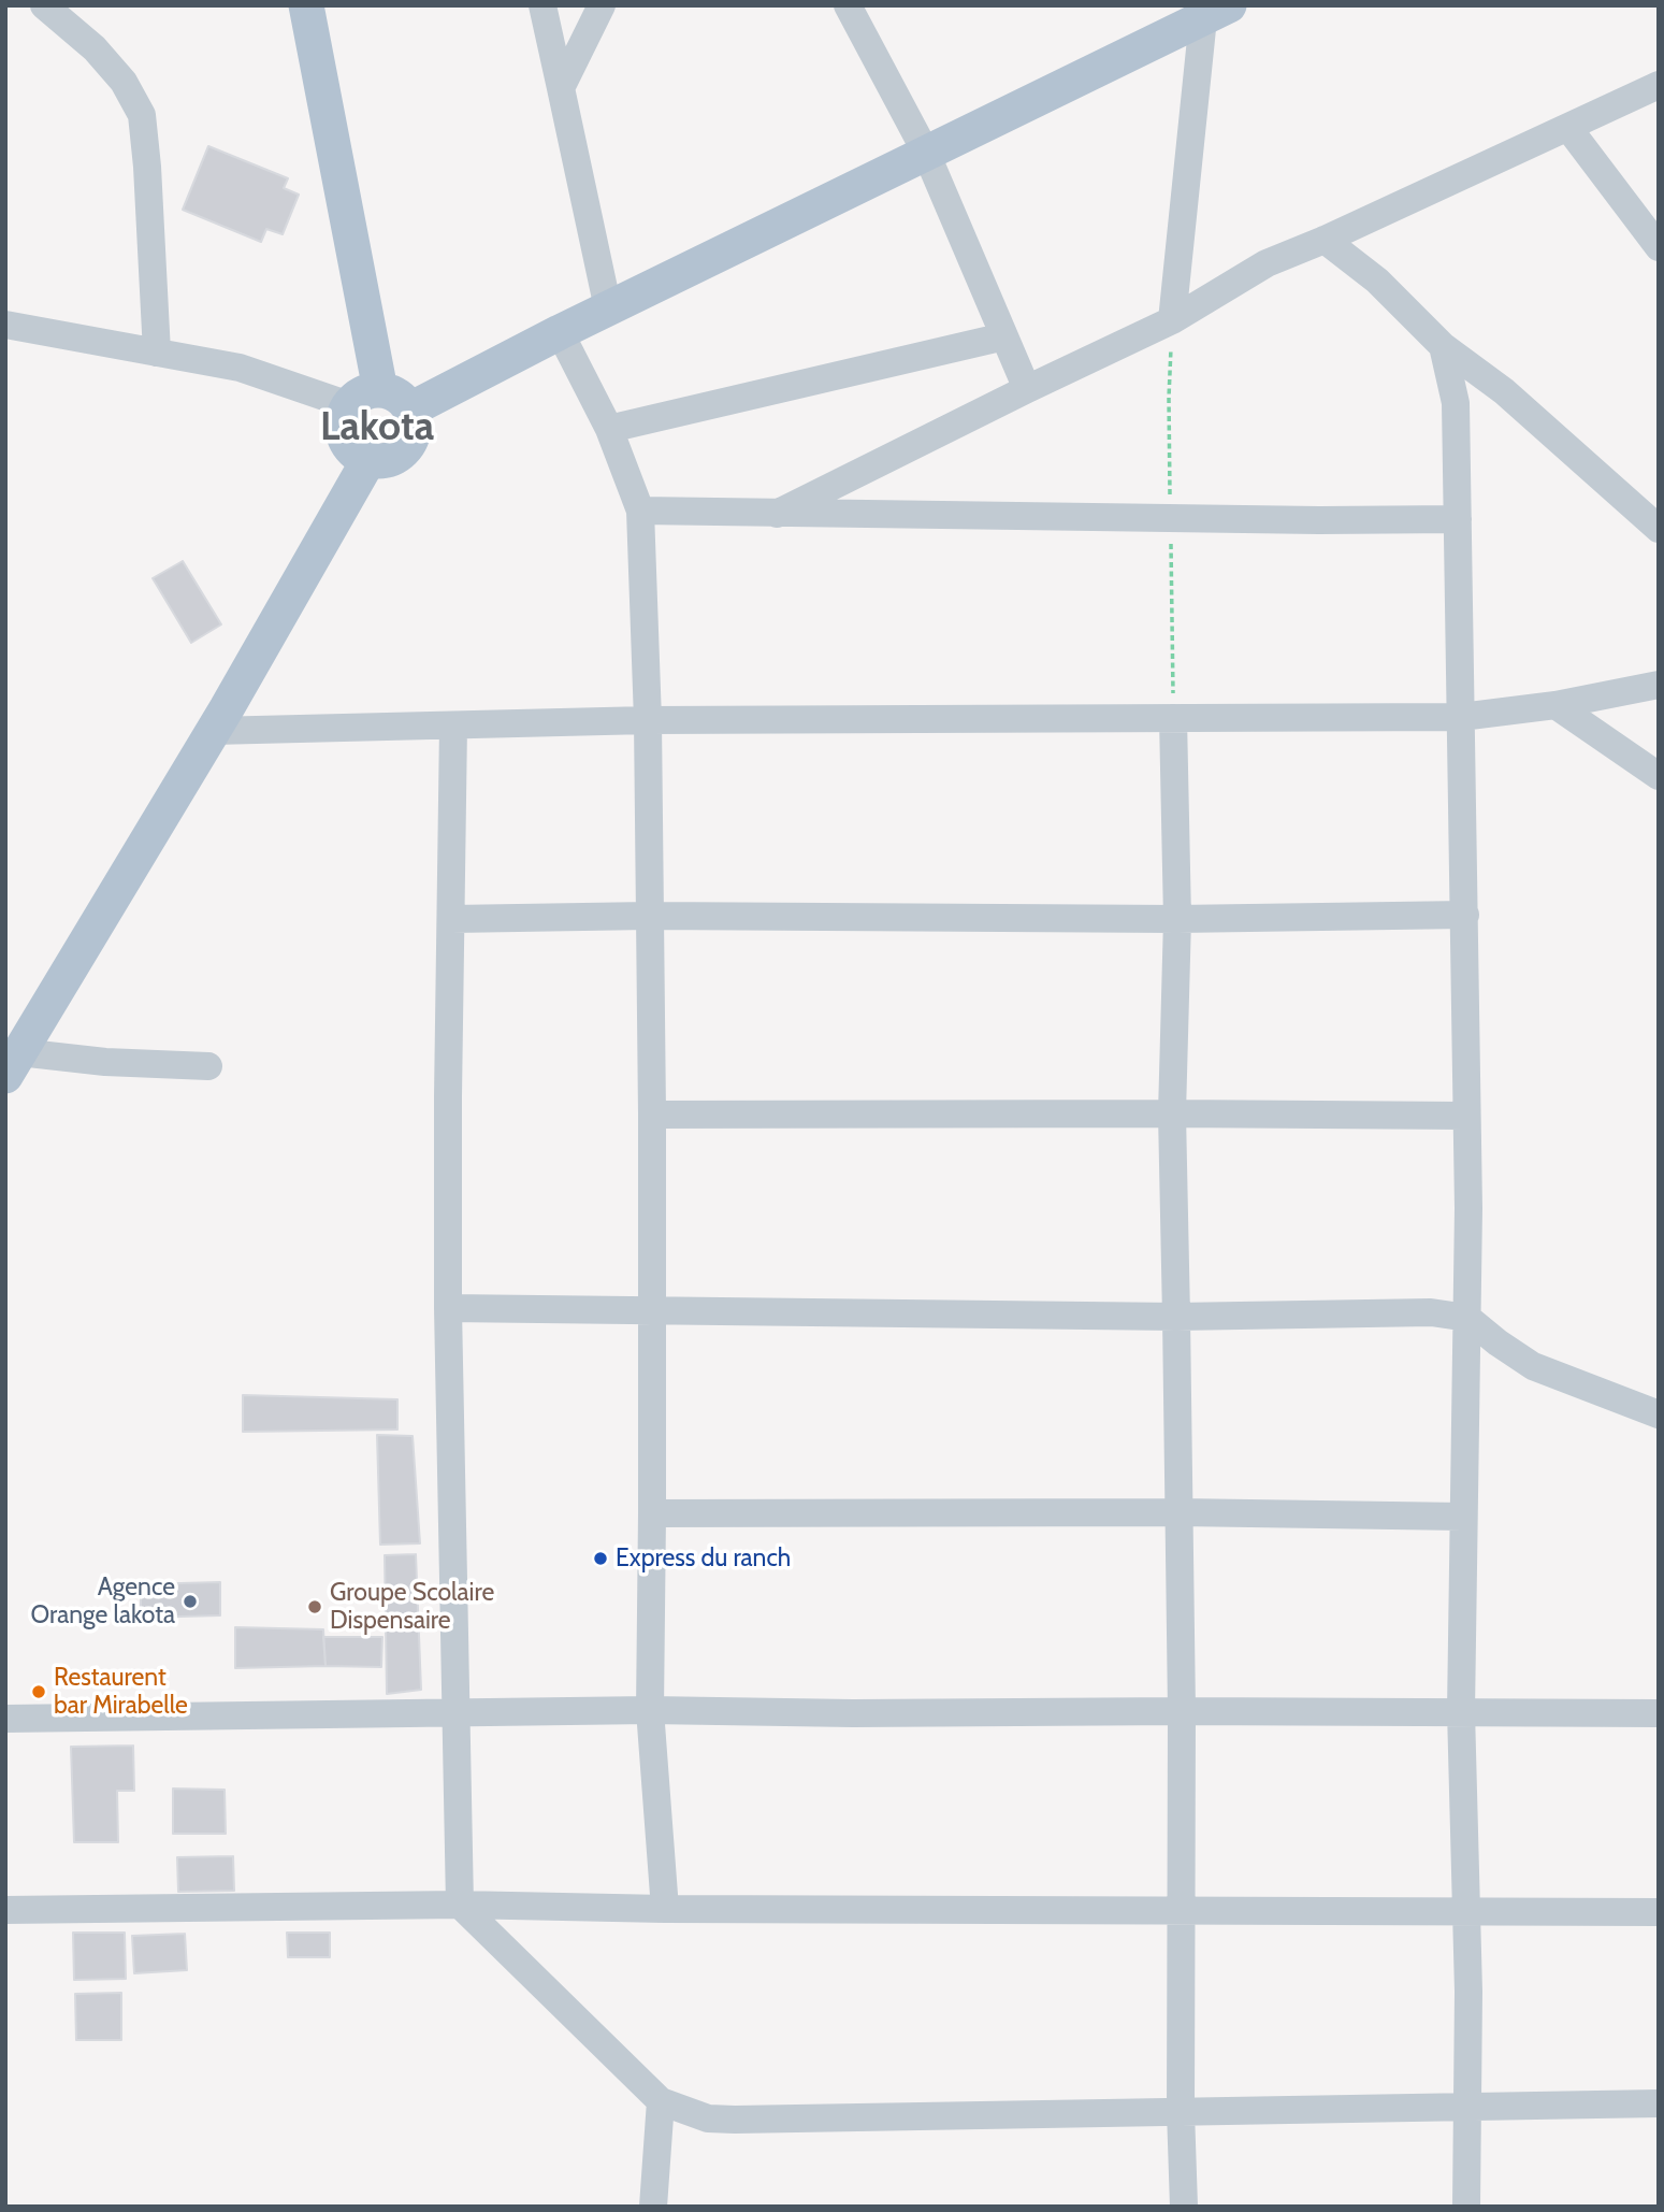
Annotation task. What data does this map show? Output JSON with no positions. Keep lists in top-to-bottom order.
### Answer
{
  "districts": ["Lakota"],
  "places": [
    "Express du ranch",
    "Agence Orange lakota",
    "Groupe Scolaire Dispensaire",
    "Restaurent bar Mirabelle"
  ]
}
